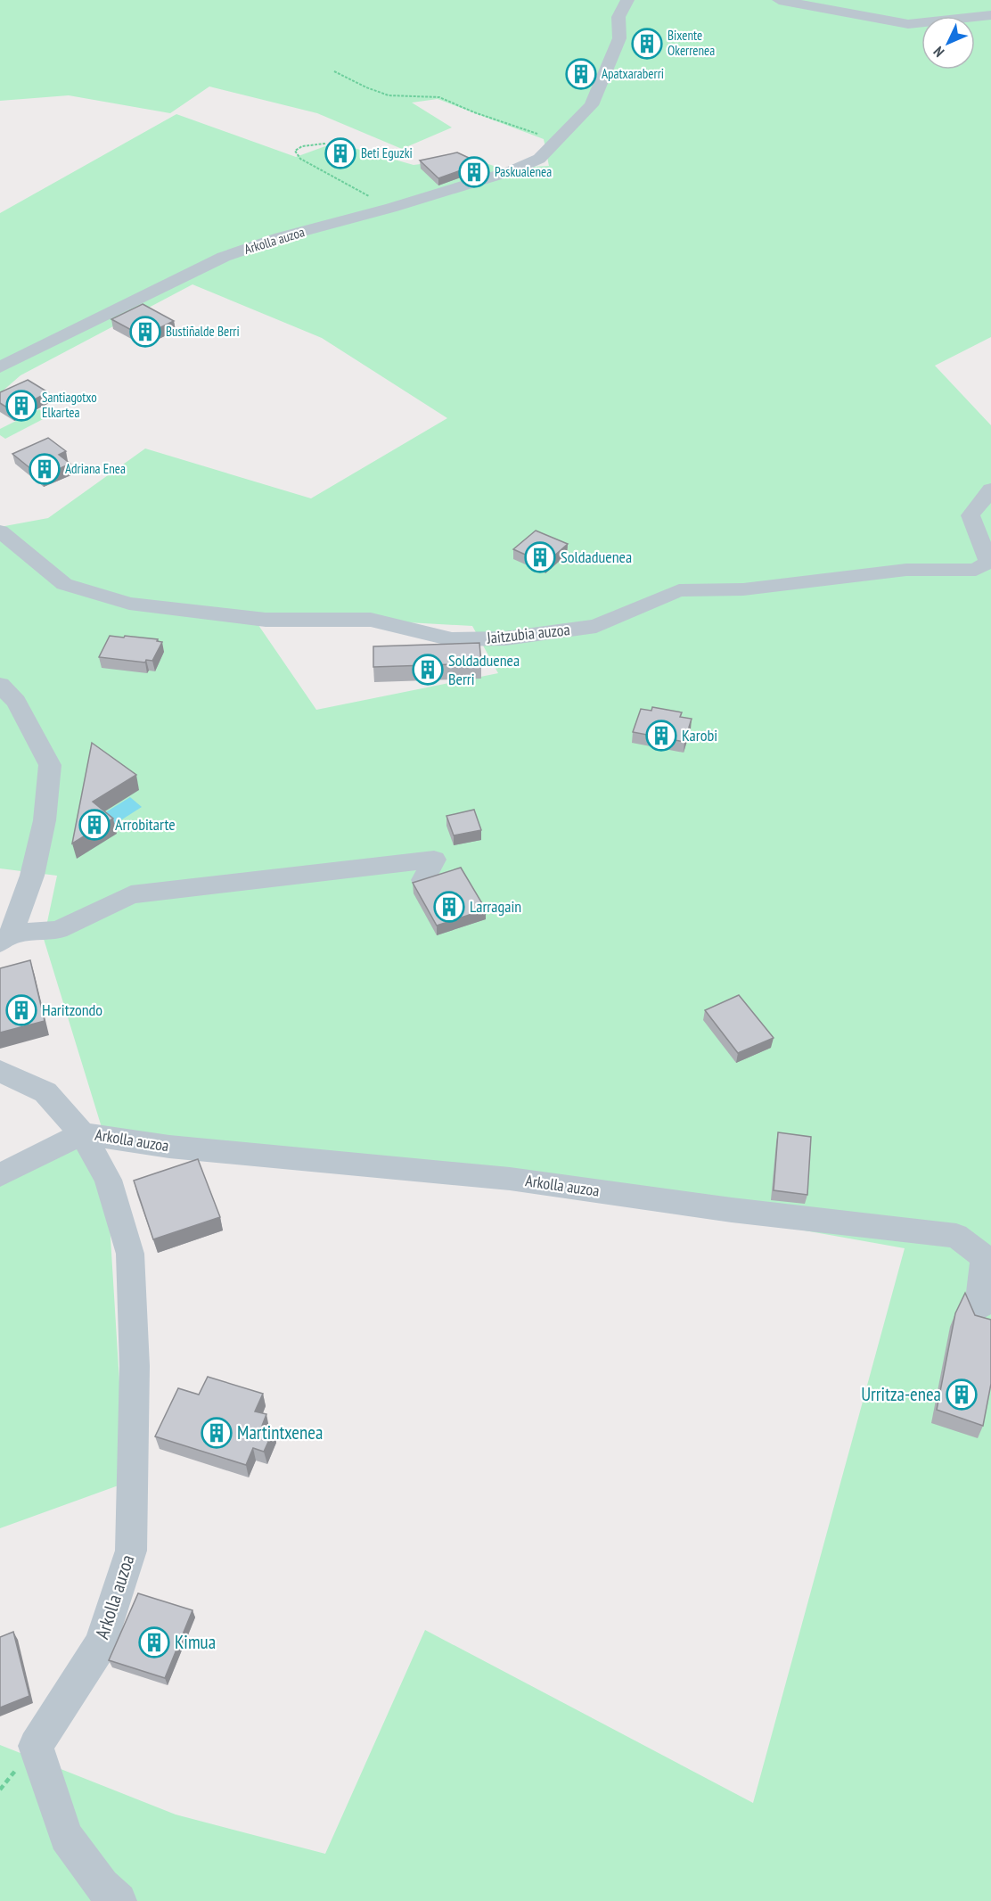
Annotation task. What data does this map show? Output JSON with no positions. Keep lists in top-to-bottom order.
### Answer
{
  "streets": {
    "street": ["Arkolla auzoa", "Jaitzubia auzoa"]
  },
  "places": {
    "building": [
      "Bixente Okerrenea",
      "Apatxaraberri",
      "Beti Eguzki",
      "Paskualenea",
      "Bustiñalde Berri",
      "Santiagotxo Elkartea",
      "Adriana Enea",
      "Soldaduenea",
      "Soldaduenea Berri",
      "Karobi",
      "Arrobitarte",
      "Larragain",
      "Haritzondo",
      "Urritza-enea",
      "Martintxenea",
      "Kimua"
    ]
  },
  "north": "bottom left"
}
